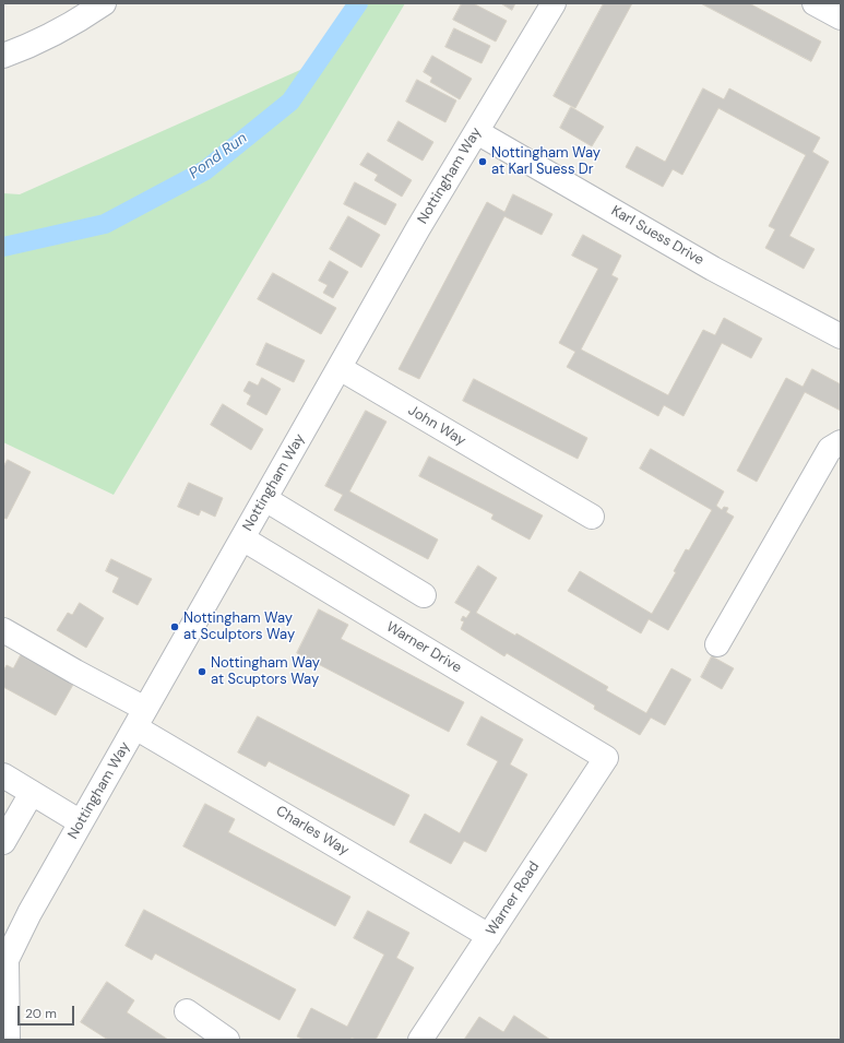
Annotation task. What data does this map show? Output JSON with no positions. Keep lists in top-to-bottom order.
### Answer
{
  "streets": {
    "street": [
      "Nottingham Way",
      "Karl Suess Drive",
      "John Way",
      "Warner Drive",
      "Charles Way",
      "Warner Road"
    ]
  },
  "crossings": [
    ["Nottingham Way", "Karl Suess Drive"],
    ["Nottingham Way", "John Way"],
    ["Nottingham Way", "Warner Drive"],
    ["Nottingham Way", "Charles Way"],
    ["Warner Drive", "Warner Road"],
    ["Charles Way", "Warner Road"]
  ],
  "water": ["Pond Run"],
  "places": ["Nottingham Way at Karl Suess Dr", "Nottingham Way at Sculptors Way", "Nottingham Way at Scuptors Way"],
  "scale_bar": "20 m"
}
